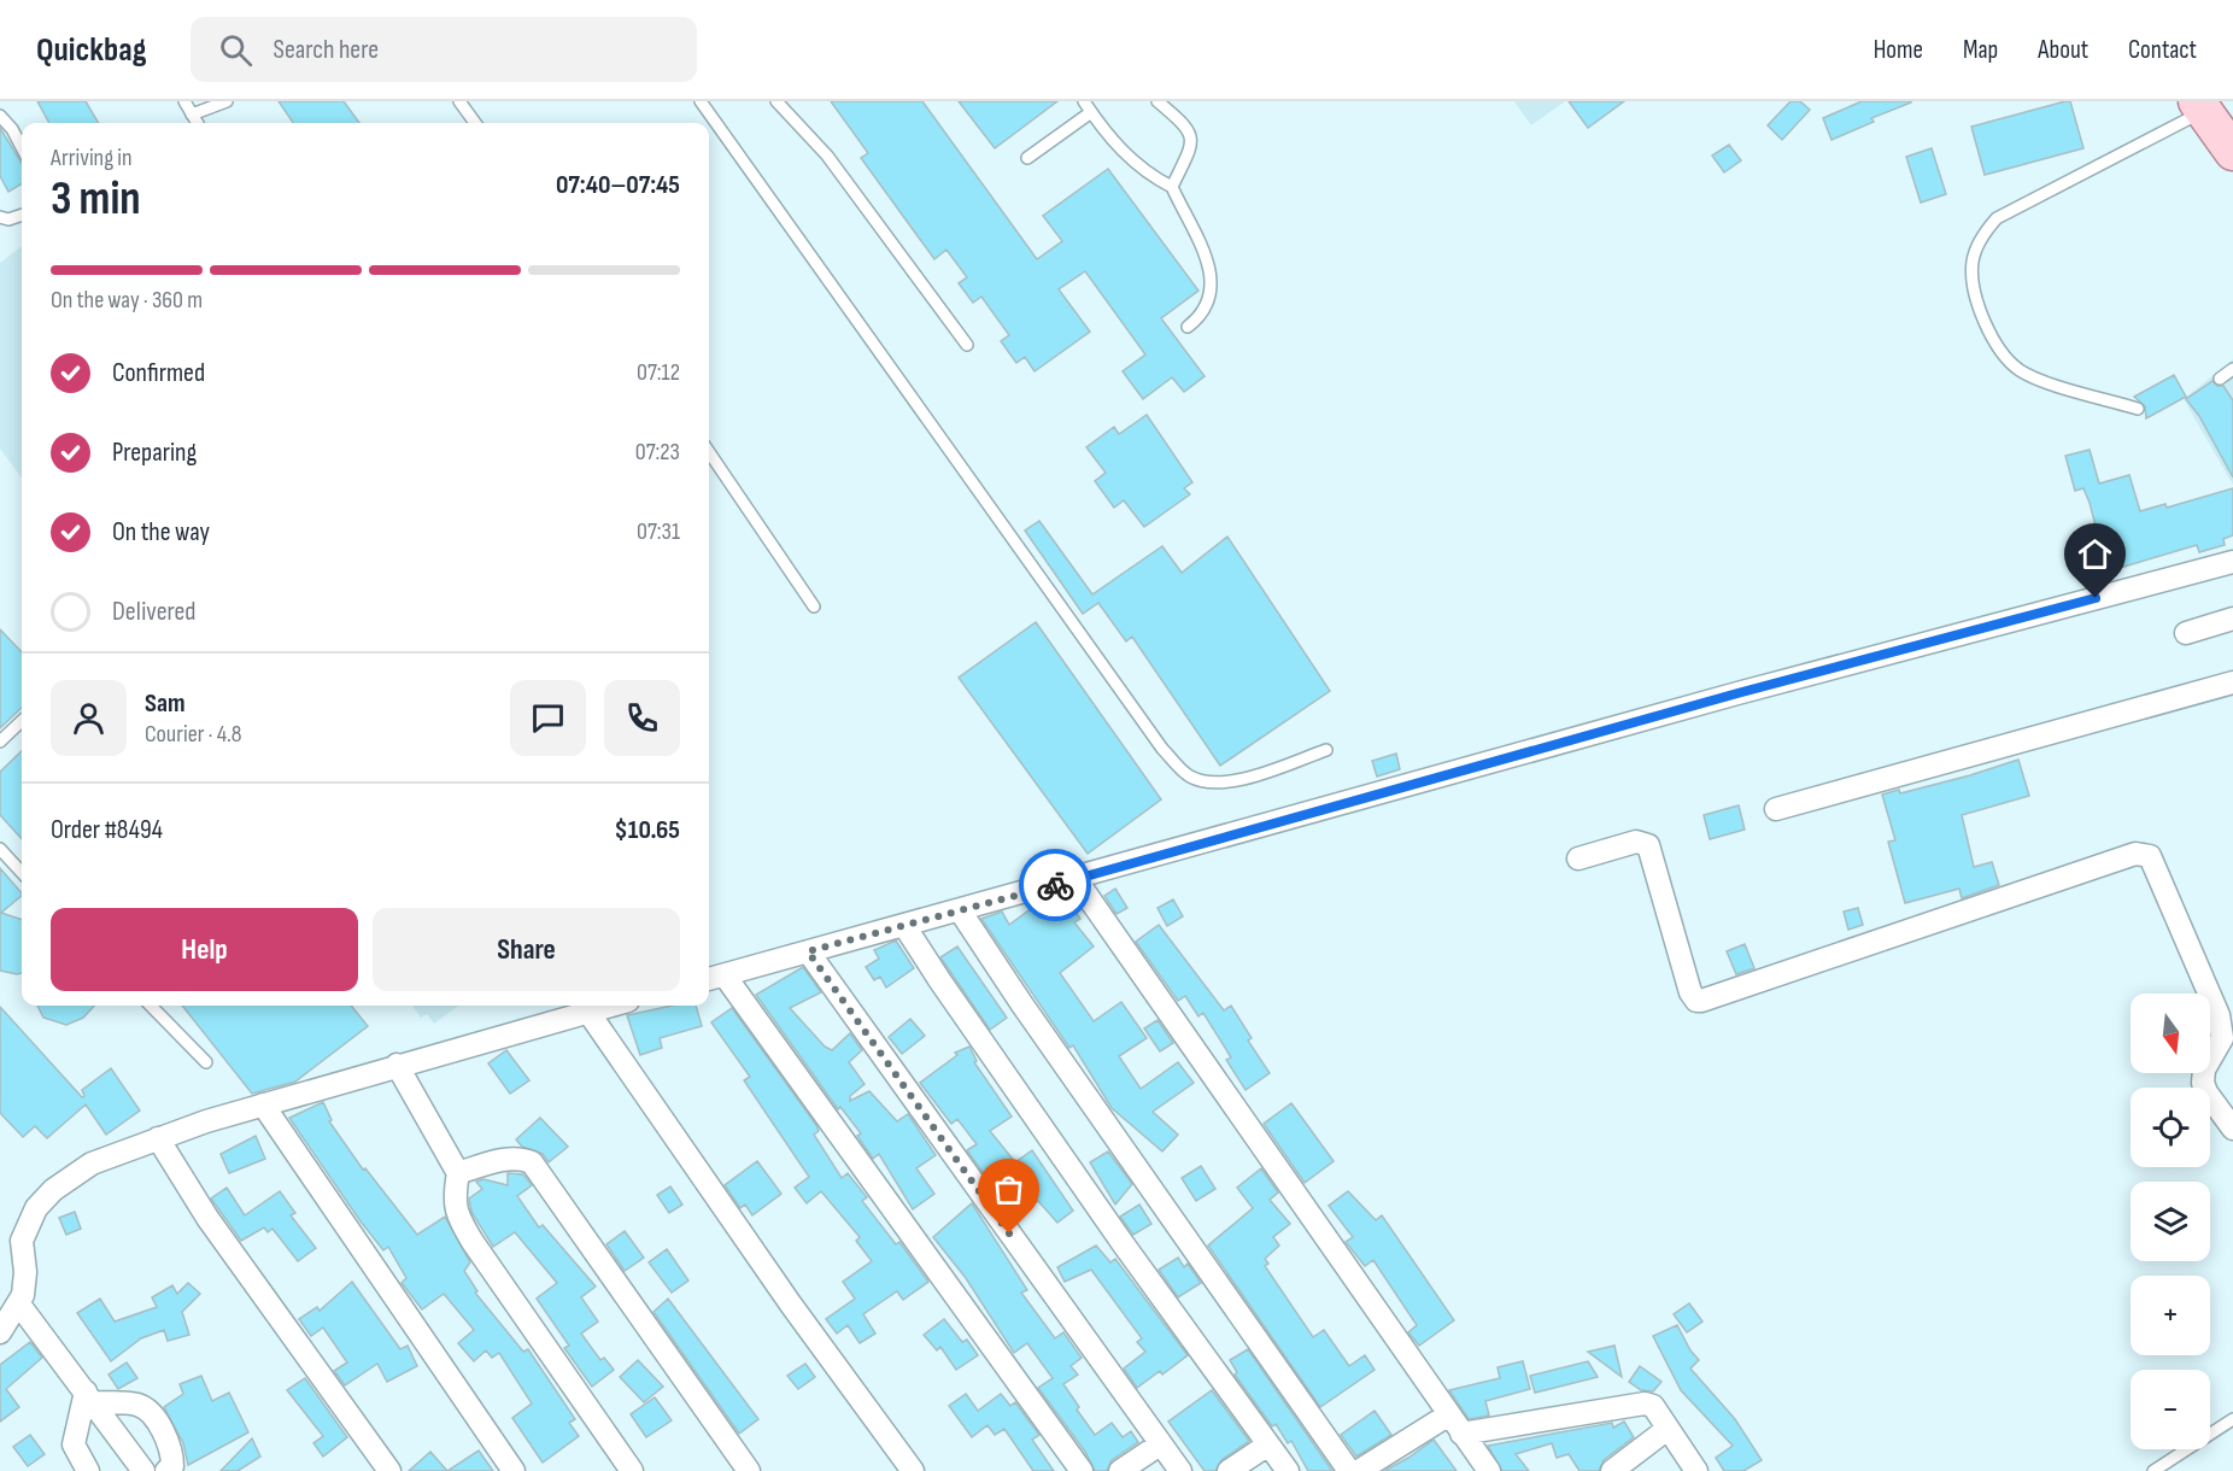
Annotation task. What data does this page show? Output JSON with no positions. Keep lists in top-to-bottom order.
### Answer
{
  "north": "bottom",
  "page": {
    "header": "Quickbag",
    "search": "Search here",
    "nav": [
      "Home",
      "Map",
      "About",
      "Contact"
    ],
    "heading": ["3 min", "Arriving in", "07:40–07:45"],
    "panel": [
      "Sam",
      "Courier · 4.8",
      "Order #8494",
      "$10.65"
    ],
    "bar": "On the way · 360 m",
    "list": [
      ["Confirmed", "07:12"],
      ["Preparing", "07:23"],
      ["On the way", "07:31"],
      "Delivered"
    ],
    "buttons": ["Help", "Share"],
    "map_buttons": ["+", "−"]
  }
}
